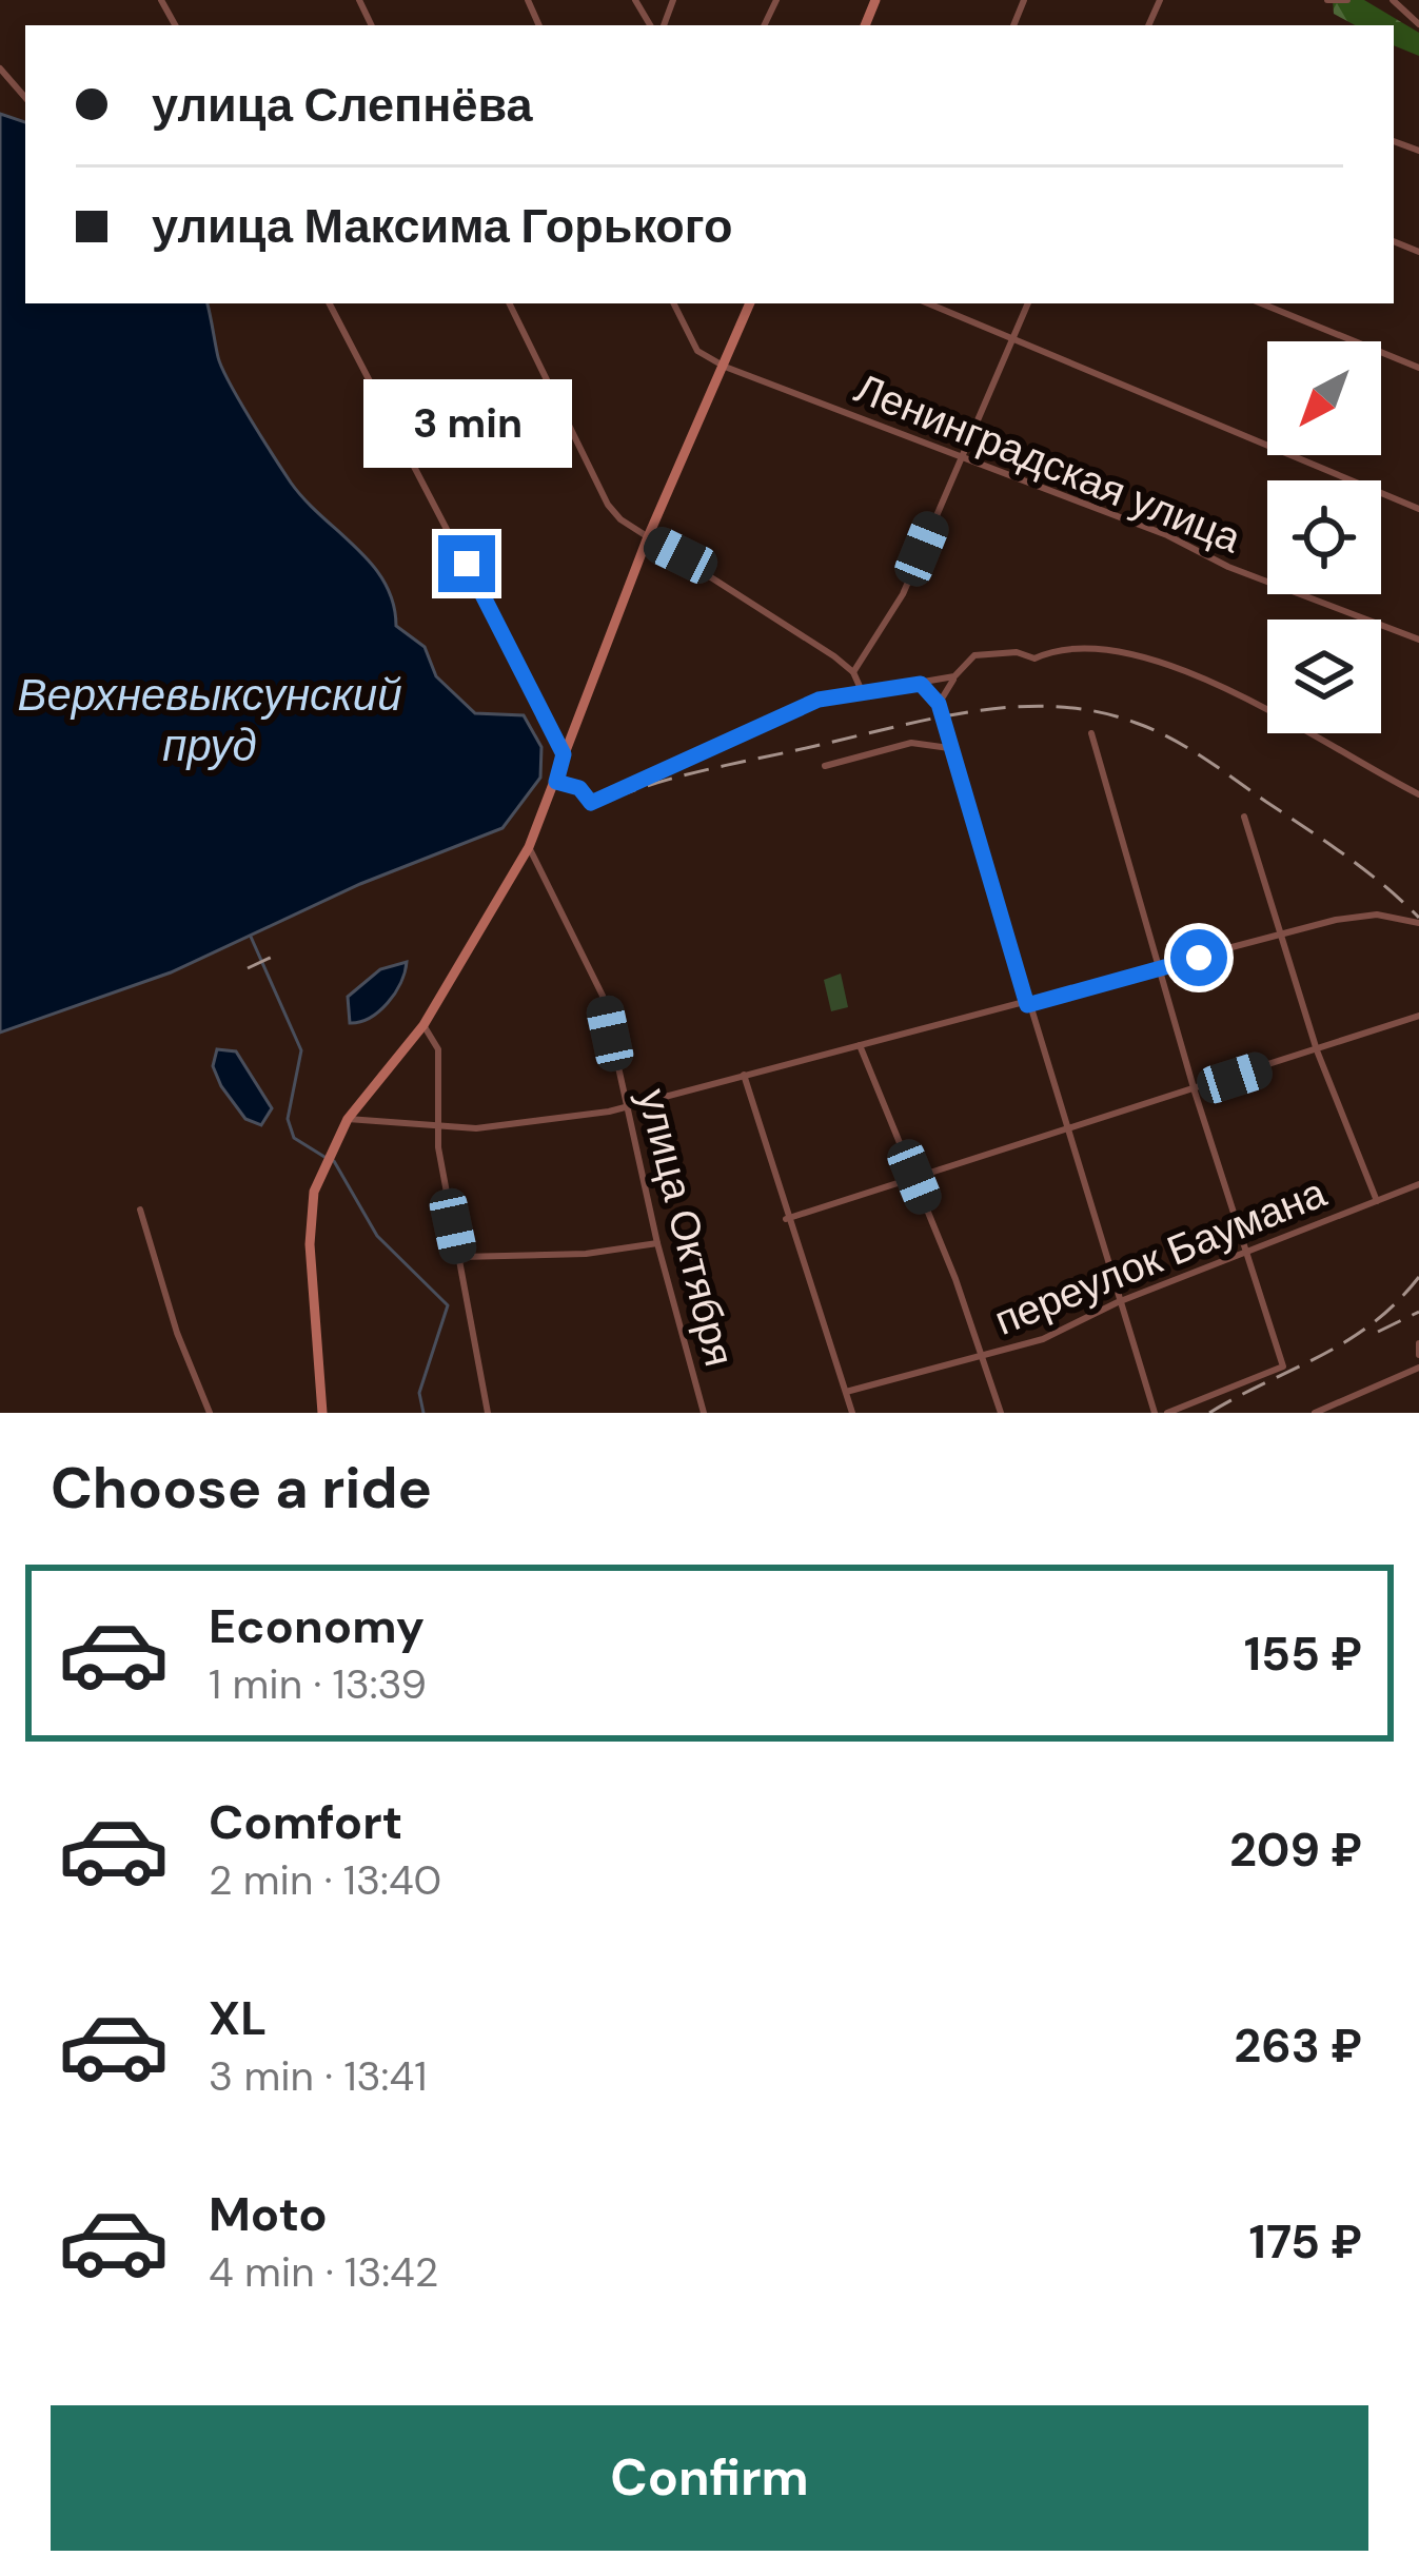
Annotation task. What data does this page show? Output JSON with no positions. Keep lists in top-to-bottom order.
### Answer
{
  "streets": {
    "street": ["Ленинградская улица", "улица Октября", "переулок Баумана"]
  },
  "water": ["Верхневыксунский пруд"],
  "north": "bottom left",
  "page": {
    "banner": ["улица Слепнёва", "улица Максима Горького"],
    "bubble": "3 min",
    "heading": "Choose a ride",
    "list": [
      {
        "name": "Economy",
        "note": "1 min · 13:39",
        "value": "155 ₽"
      },
      {
        "name": "Comfort",
        "note": "2 min · 13:40",
        "value": "209 ₽"
      },
      {
        "name": "XL",
        "note": "3 min · 13:41",
        "value": "263 ₽"
      },
      {
        "name": "Moto",
        "note": "4 min · 13:42",
        "value": "175 ₽"
      }
    ],
    "buttons": "Confirm"
  }
}
